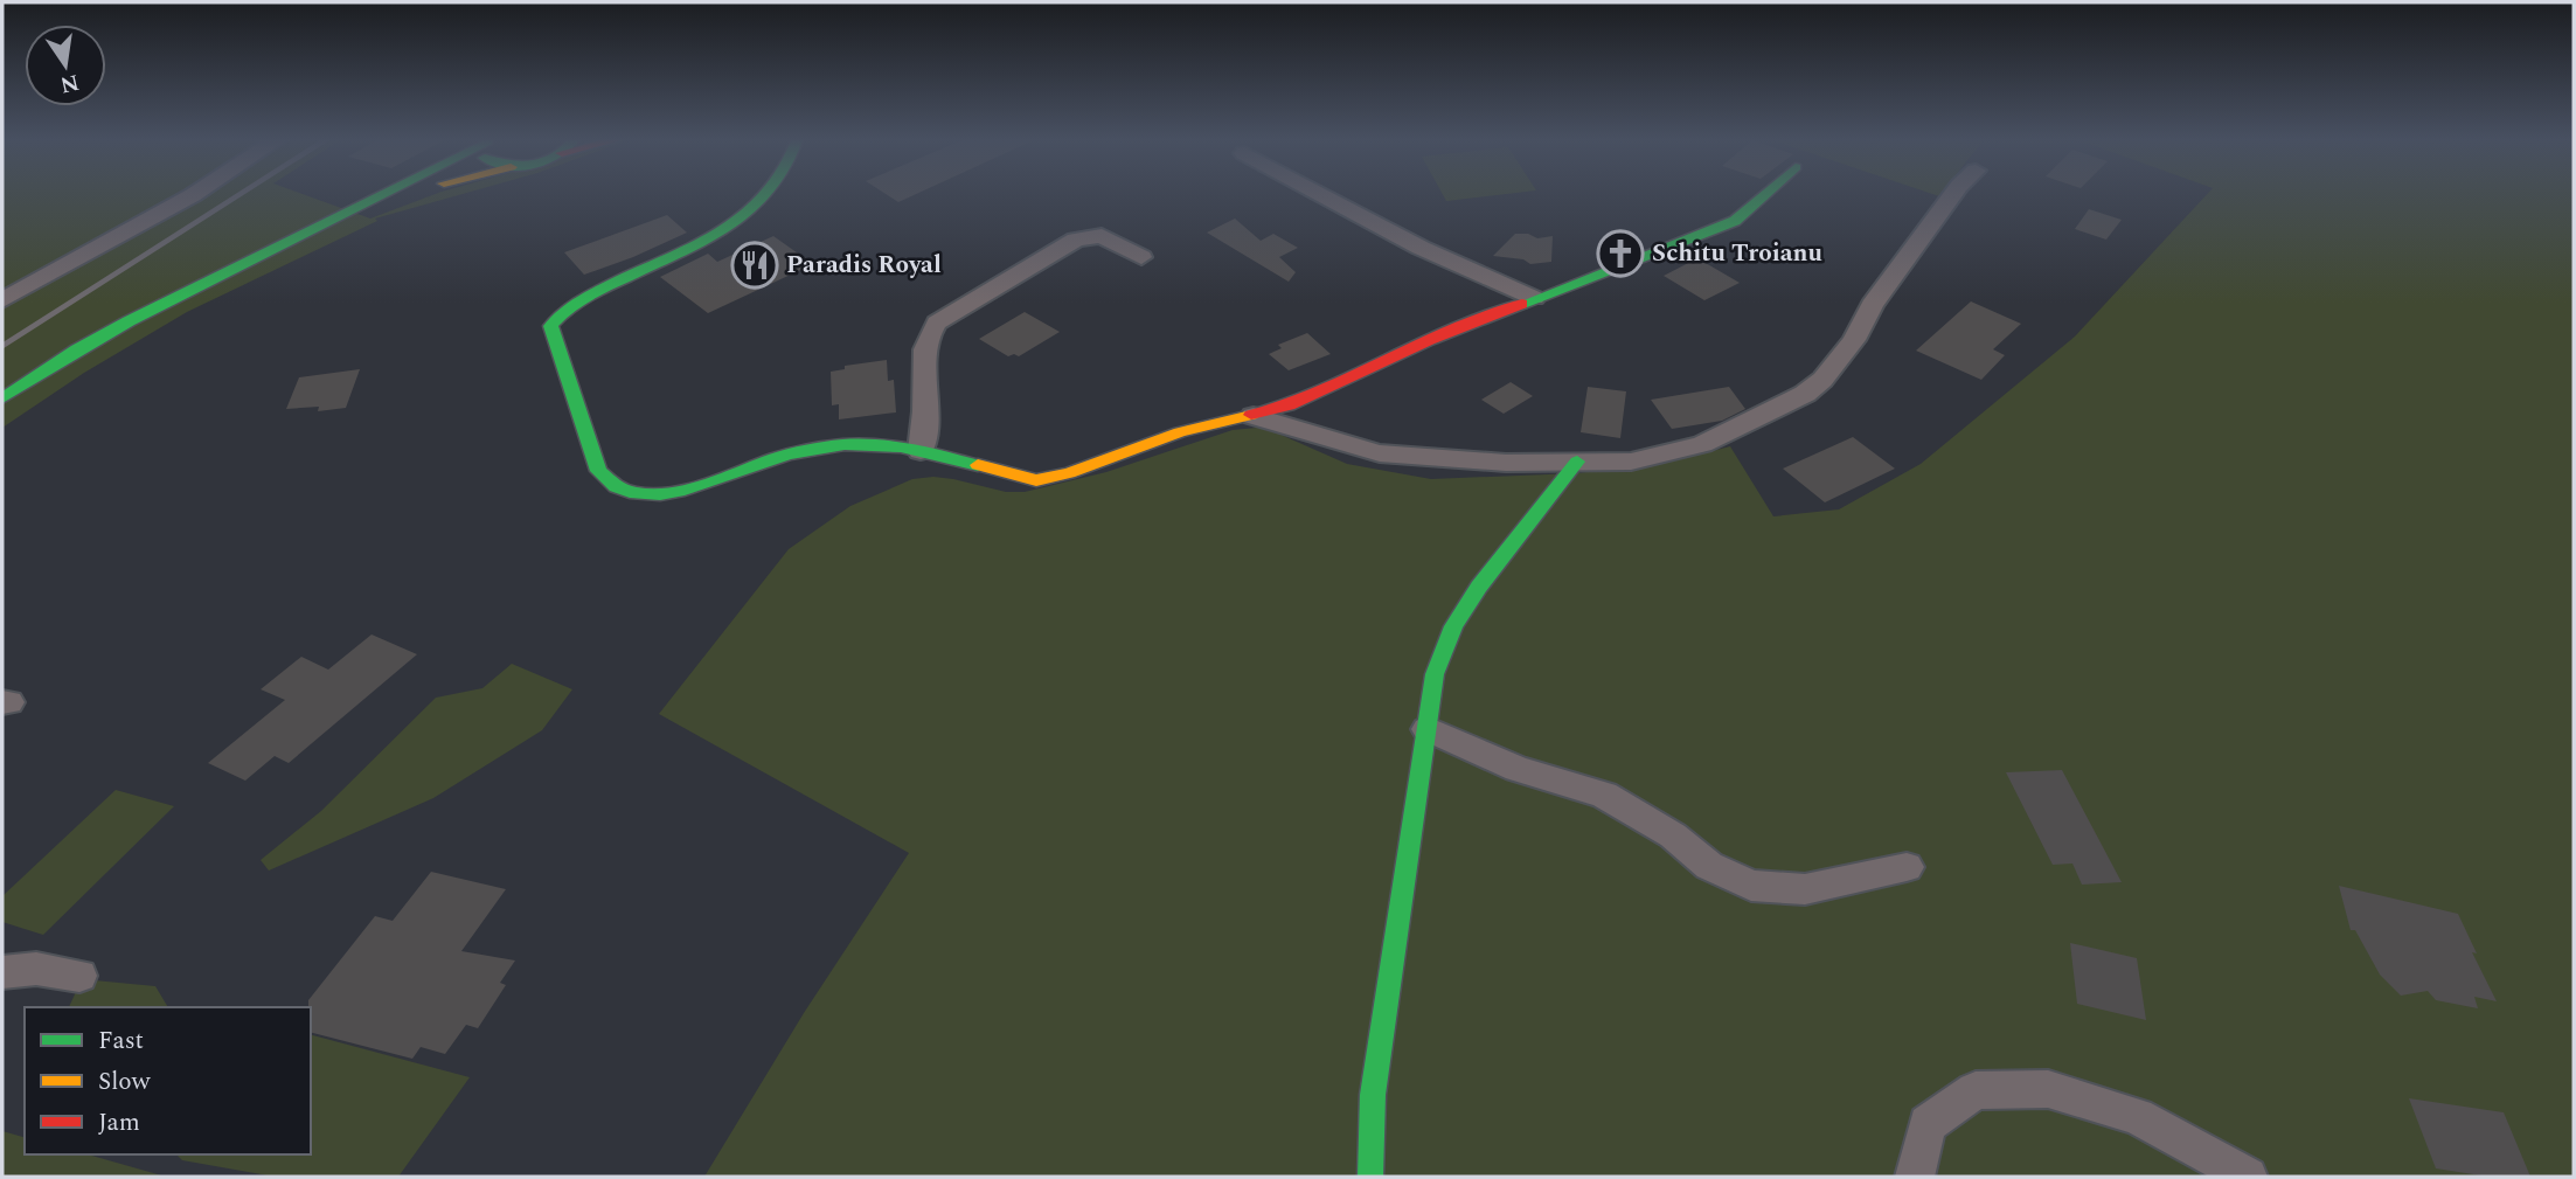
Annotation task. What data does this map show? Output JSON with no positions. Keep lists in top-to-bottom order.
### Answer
{
  "places": {
    "church": ["Schitu Troianu"],
    "restaurant": ["Paradis Royal"]
  },
  "legend": ["Fast", "Slow", "Jam"],
  "north": "bottom"
}
